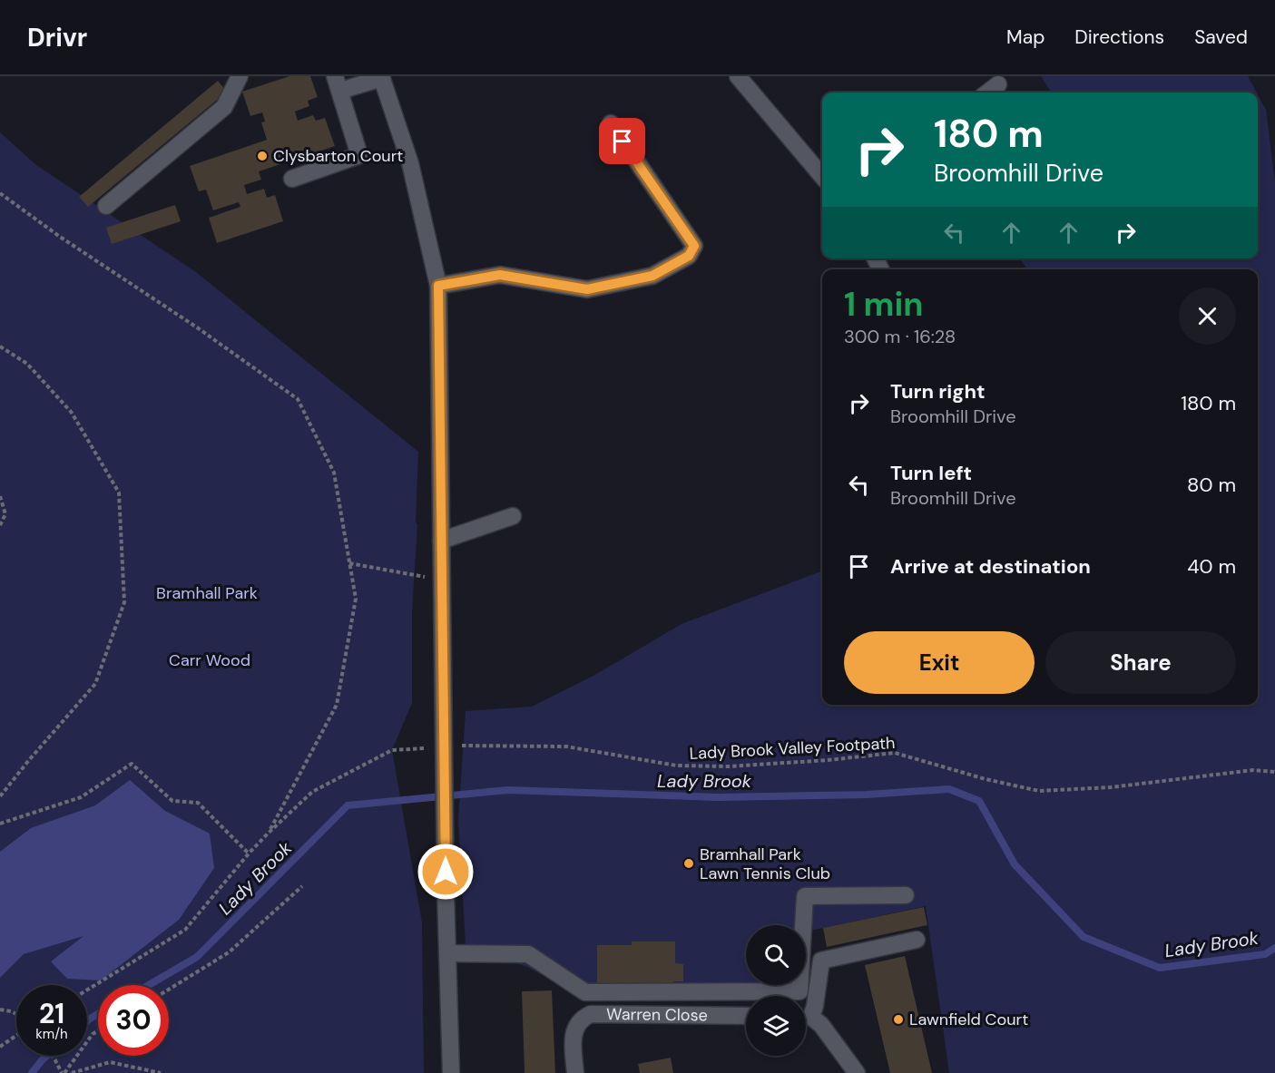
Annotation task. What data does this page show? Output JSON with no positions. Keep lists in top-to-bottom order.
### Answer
{
  "streets": {
    "street": ["Warren Close"],
    "path": ["Lady Brook Valley Footpath"]
  },
  "water": ["Lady Brook"],
  "parks": ["Bramhall Park", "Carr Wood"],
  "places": ["Clysbarton Court", "Bramhall Park Lawn Tennis Club", "Lawnfield Court"],
  "page": {
    "header": "Drivr",
    "nav": ["Map", "Directions", "Saved"],
    "turn": ["180 m", "Broomhill Drive"],
    "heading": ["1 min", "300 m · 16:28"],
    "list": [
      {
        "name": "Turn right",
        "note": "Broomhill Drive",
        "value": "180 m"
      },
      {
        "name": "Turn left",
        "note": "Broomhill Drive",
        "value": "80 m"
      },
      {
        "name": "Arrive at destination",
        "value": "40 m"
      }
    ],
    "buttons": ["Exit", "Share"],
    "speed": "21 km/h",
    "limit": "30"
  }
}
